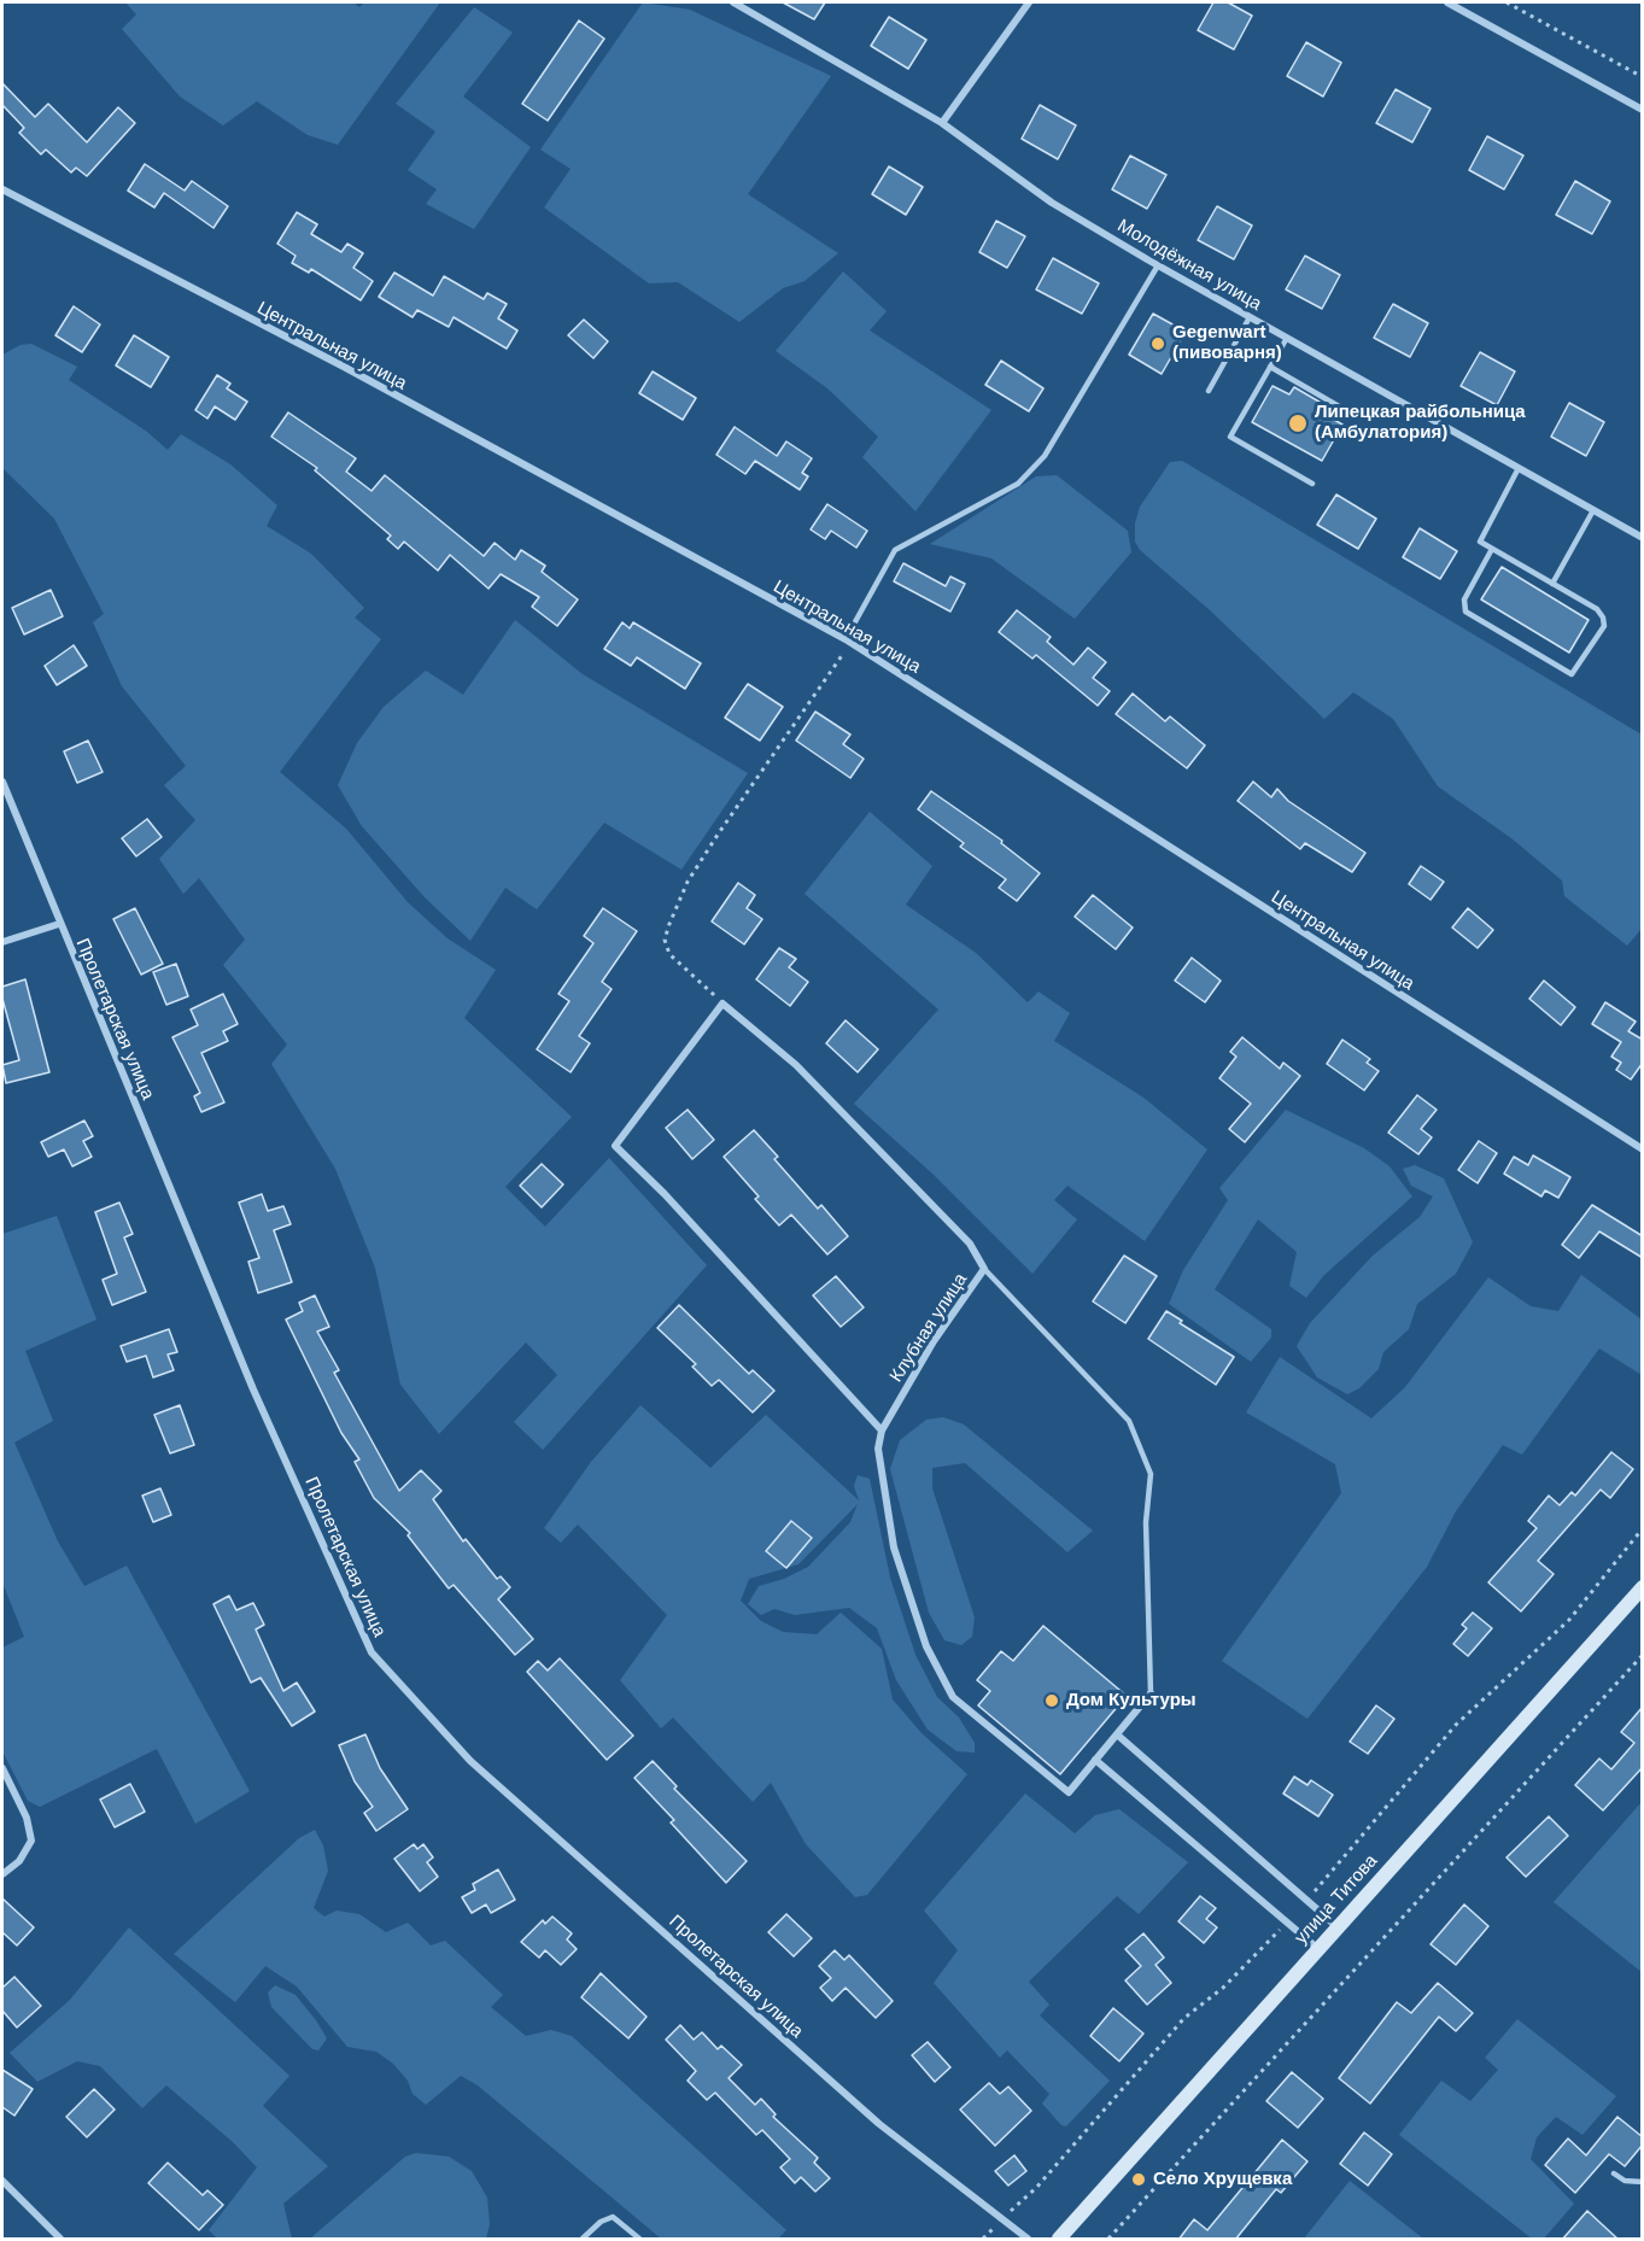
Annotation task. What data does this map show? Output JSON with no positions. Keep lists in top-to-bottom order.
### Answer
{
  "streets": {
    "main road": ["улица Титова"],
    "street": [
      "Молодёжная улица",
      "Центральная улица",
      "Пролетарская улица",
      "Клубная улица"
    ]
  },
  "places": [
    "Gegenwart (пивоварня)",
    "Липецкая райбольница (Амбулатория)",
    "Дом Культуры",
    "Село Хрущевка"
  ]
}
